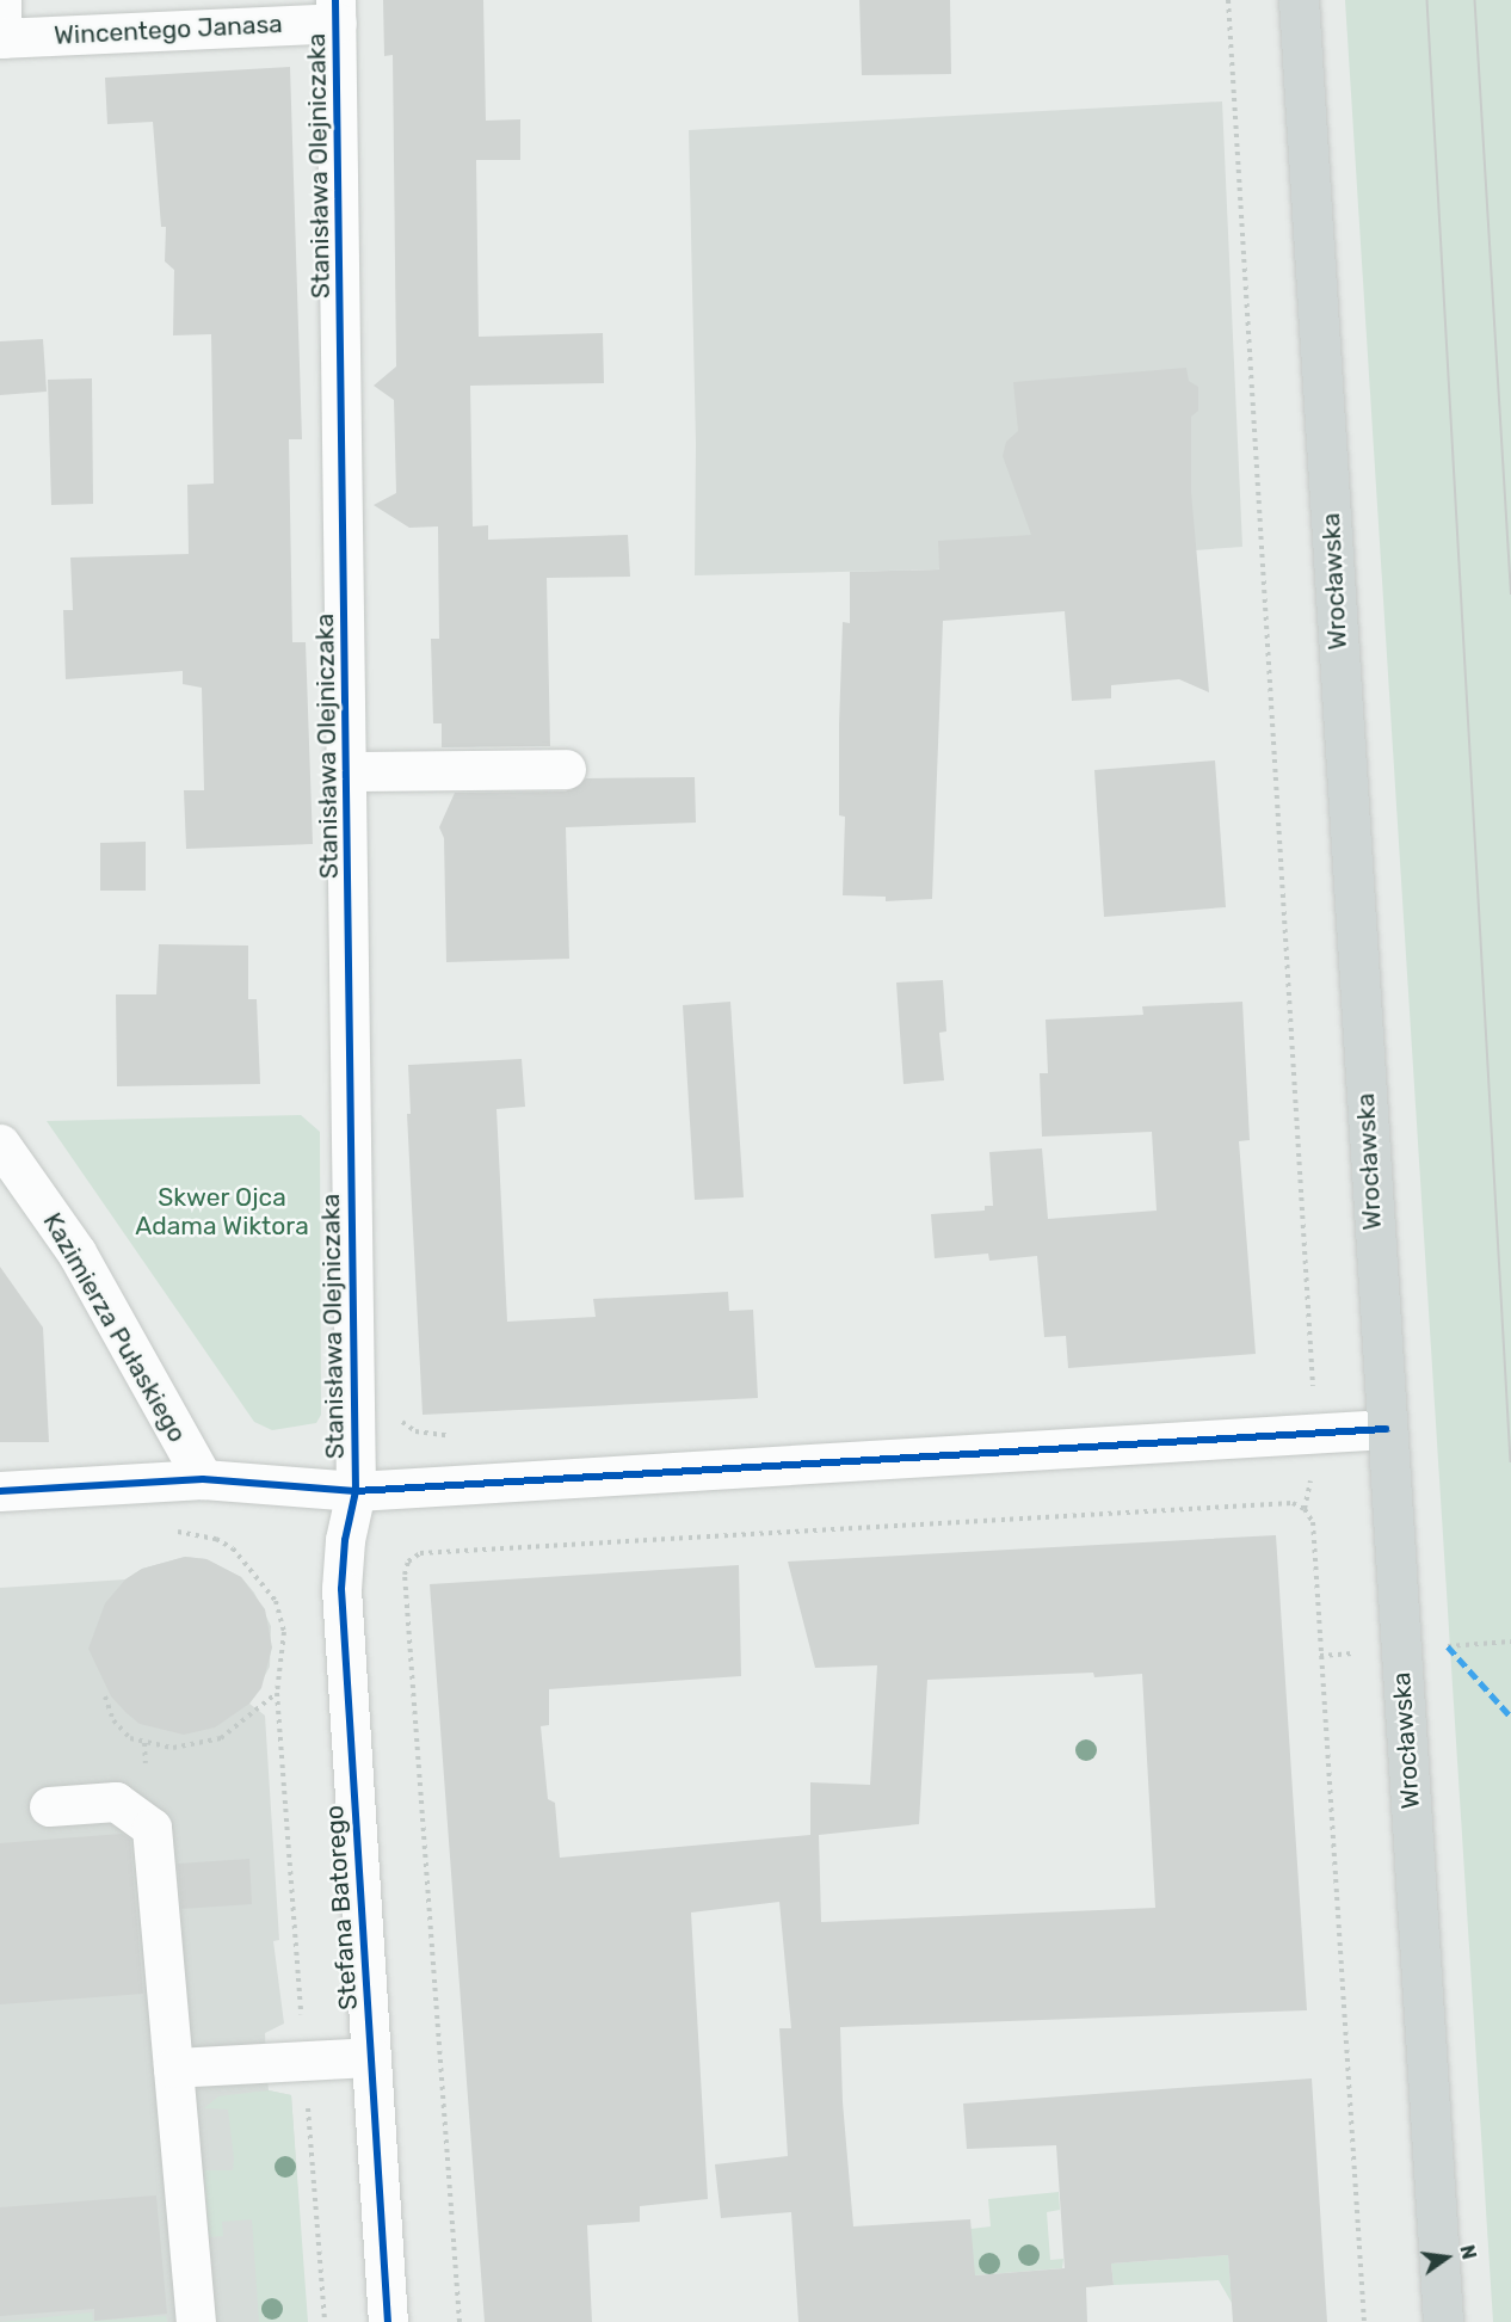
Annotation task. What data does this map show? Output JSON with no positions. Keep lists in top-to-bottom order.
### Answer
{
  "streets": {
    "main road": ["Wrocławska"],
    "street": [
      "Wincentego Janasa",
      "Stanisława Olejniczaka",
      "Kazimierza Pułaskiego",
      "Stefana Batorego"
    ]
  },
  "crossings": [
    ["Wincentego Janasa", "Stanisława Olejniczaka"],
    ["Stanisława Olejniczaka", "Stefana Batorego"]
  ],
  "parks": ["Skwer Ojca Adama Wiktora"],
  "north": "right"
}
